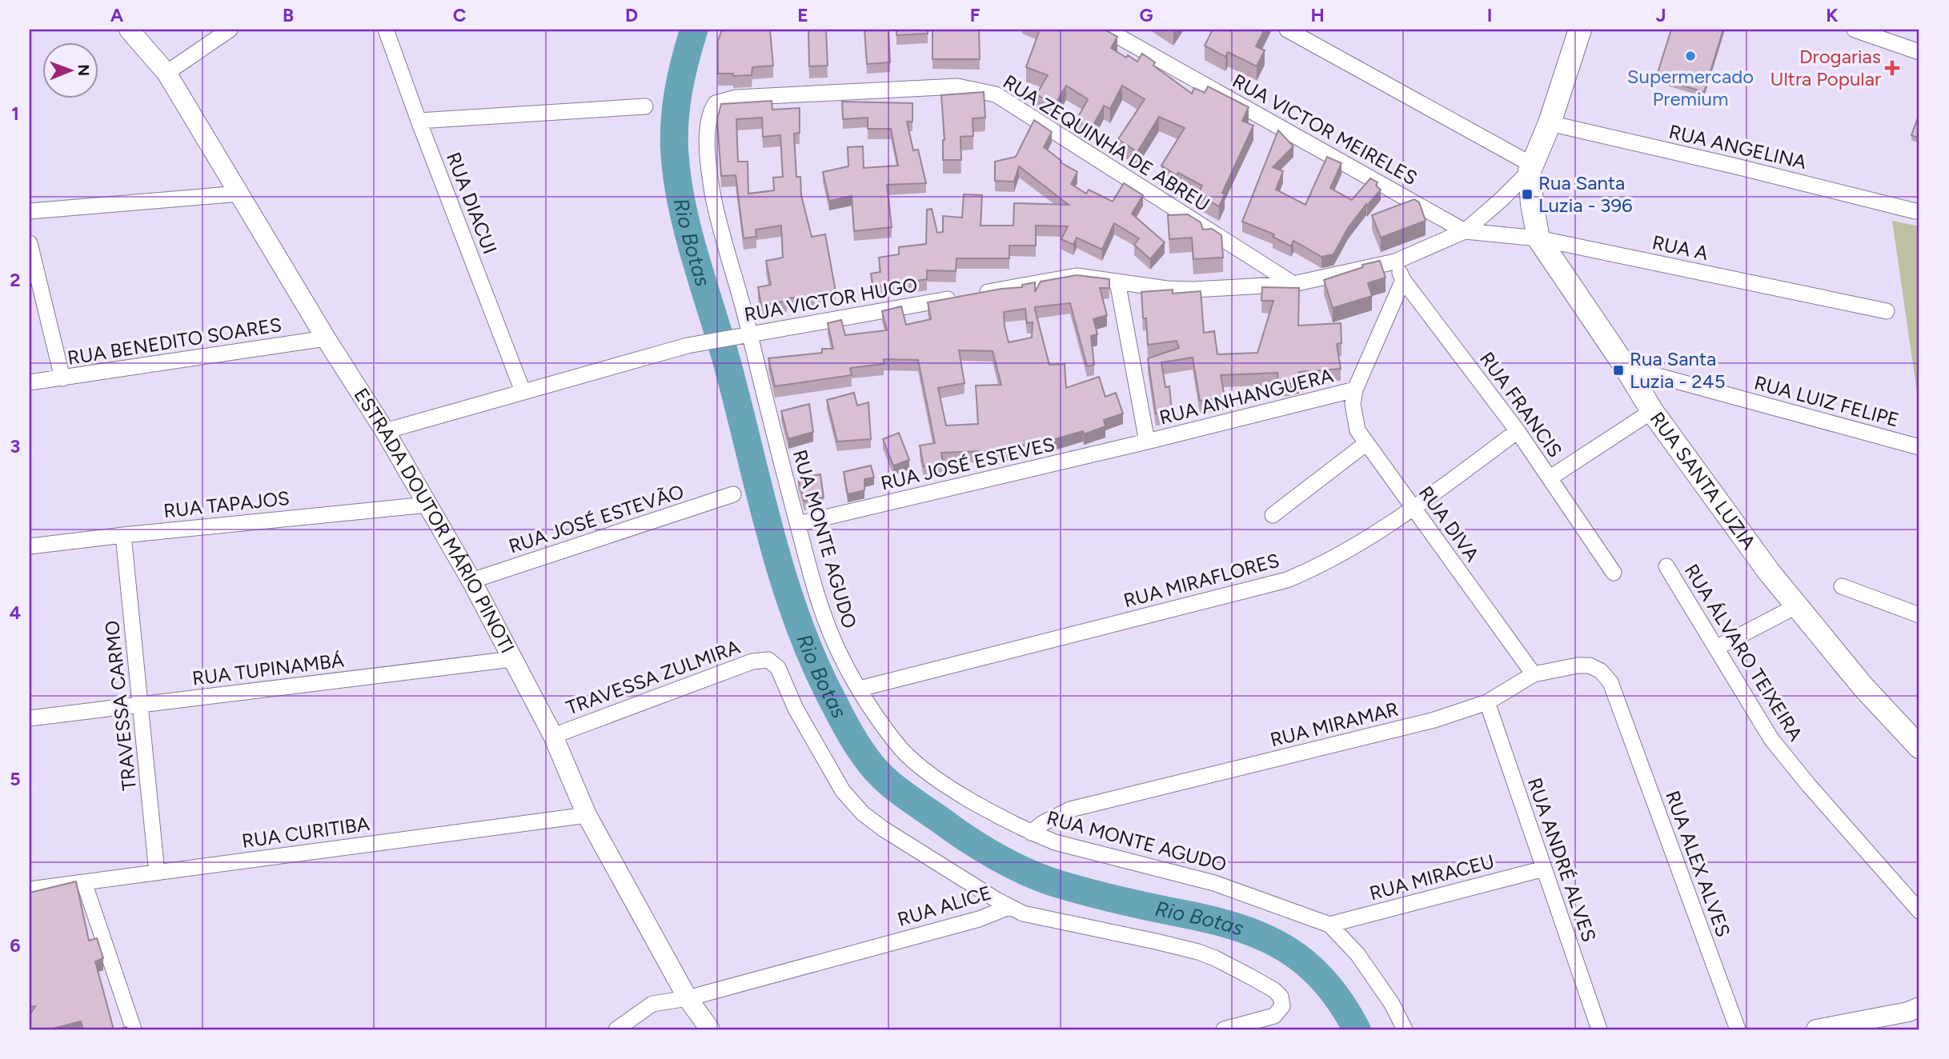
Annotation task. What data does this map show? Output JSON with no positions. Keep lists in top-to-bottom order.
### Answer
{
  "streets": {
    "main road": ["RUA SANTA LUZIA"],
    "street": [
      "RUA VICTOR MEIRELES",
      "RUA ZEQUINHA DE ABREU",
      "RUA ANGELINA",
      "RUA DIACUI",
      "RUA A",
      "RUA VICTOR HUGO",
      "RUA BENEDITO SOARES",
      "RUA ANHANGUERA",
      "RUA LUIZ FELIPE",
      "RUA FRANCIS",
      "RUA JOSÉ ESTEVES",
      "RUA TAPAJOS",
      "RUA JOSÉ ESTEVÃO",
      "ESTRADA DOUTOR MÁRIO PINOTI",
      "RUA DIVA",
      "RUA MONTE AGUDO",
      "RUA MIRAFLORES",
      "RUA ÁLVARO TEIXEIRA",
      "RUA TUPINAMBÁ",
      "TRAVESSA ZULMIRA",
      "TRAVESSA CARMO",
      "RUA MIRAMAR",
      "RUA CURITIBA",
      "RUA ANDRÉ ALVES",
      "RUA ALEX ALVES",
      "RUA MIRACEU",
      "RUA ALICE"
    ]
  },
  "crossings": [
    ["RUA VICTOR MEIRELES", "RUA A"],
    ["RUA VICTOR MEIRELES", "RUA VICTOR HUGO"],
    ["RUA ZEQUINHA DE ABREU", "RUA VICTOR HUGO"],
    ["RUA ZEQUINHA DE ABREU", "RUA MONTE AGUDO"],
    ["RUA ANGELINA", "RUA SANTA LUZIA"],
    ["RUA DIACUI", "RUA VICTOR HUGO"],
    ["RUA A", "RUA VICTOR HUGO"],
    ["RUA A", "RUA SANTA LUZIA"],
    ["RUA VICTOR HUGO", "RUA FRANCIS"],
    ["RUA VICTOR HUGO", "RUA SANTA LUZIA"],
    ["RUA VICTOR HUGO", "ESTRADA DOUTOR MÁRIO PINOTI"],
    ["RUA VICTOR HUGO", "RUA MONTE AGUDO"],
    ["RUA BENEDITO SOARES", "ESTRADA DOUTOR MÁRIO PINOTI"],
    ["RUA ANHANGUERA", "RUA JOSÉ ESTEVES"],
    ["RUA ANHANGUERA", "RUA DIVA"],
    ["RUA LUIZ FELIPE", "RUA SANTA LUZIA"],
    ["RUA FRANCIS", "RUA MIRAFLORES"],
    ["RUA JOSÉ ESTEVES", "RUA MONTE AGUDO"],
    ["RUA TAPAJOS", "ESTRADA DOUTOR MÁRIO PINOTI"],
    ["RUA TAPAJOS", "TRAVESSA CARMO"],
    ["RUA JOSÉ ESTEVÃO", "ESTRADA DOUTOR MÁRIO PINOTI"],
    ["ESTRADA DOUTOR MÁRIO PINOTI", "RUA TUPINAMBÁ"],
    ["ESTRADA DOUTOR MÁRIO PINOTI", "TRAVESSA ZULMIRA"],
    ["ESTRADA DOUTOR MÁRIO PINOTI", "RUA CURITIBA"],
    ["ESTRADA DOUTOR MÁRIO PINOTI", "RUA ALICE"],
    ["RUA DIVA", "RUA MIRAFLORES"],
    ["RUA DIVA", "RUA MIRAMAR"],
    ["RUA MONTE AGUDO", "RUA MIRAFLORES"],
    ["RUA MONTE AGUDO", "RUA MIRAMAR"],
    ["RUA MONTE AGUDO", "RUA MIRACEU"],
    ["RUA TUPINAMBÁ", "TRAVESSA CARMO"],
    ["TRAVESSA ZULMIRA", "RUA ALICE"],
    ["TRAVESSA CARMO", "RUA CURITIBA"],
    ["RUA MIRAMAR", "RUA ANDRÉ ALVES"],
    ["RUA MIRAMAR", "RUA ALEX ALVES"],
    ["RUA ANDRÉ ALVES", "RUA MIRACEU"]
  ],
  "water": ["Rio Botas"],
  "places": {
    "other": ["Supermercado Premium"],
    "health": ["Drogarias Ultra Popular"],
    "transit": ["Rua Santa Luzia - 396", "Rua Santa Luzia - 245"]
  },
  "north": "right",
  "grid": {
    "columns": [
      "A",
      "B",
      "C",
      "D",
      "E",
      "F",
      "G",
      "H",
      "I",
      "J",
      "K"
    ],
    "rows": [
      "1",
      "2",
      "3",
      "4",
      "5",
      "6"
    ]
  }
}
